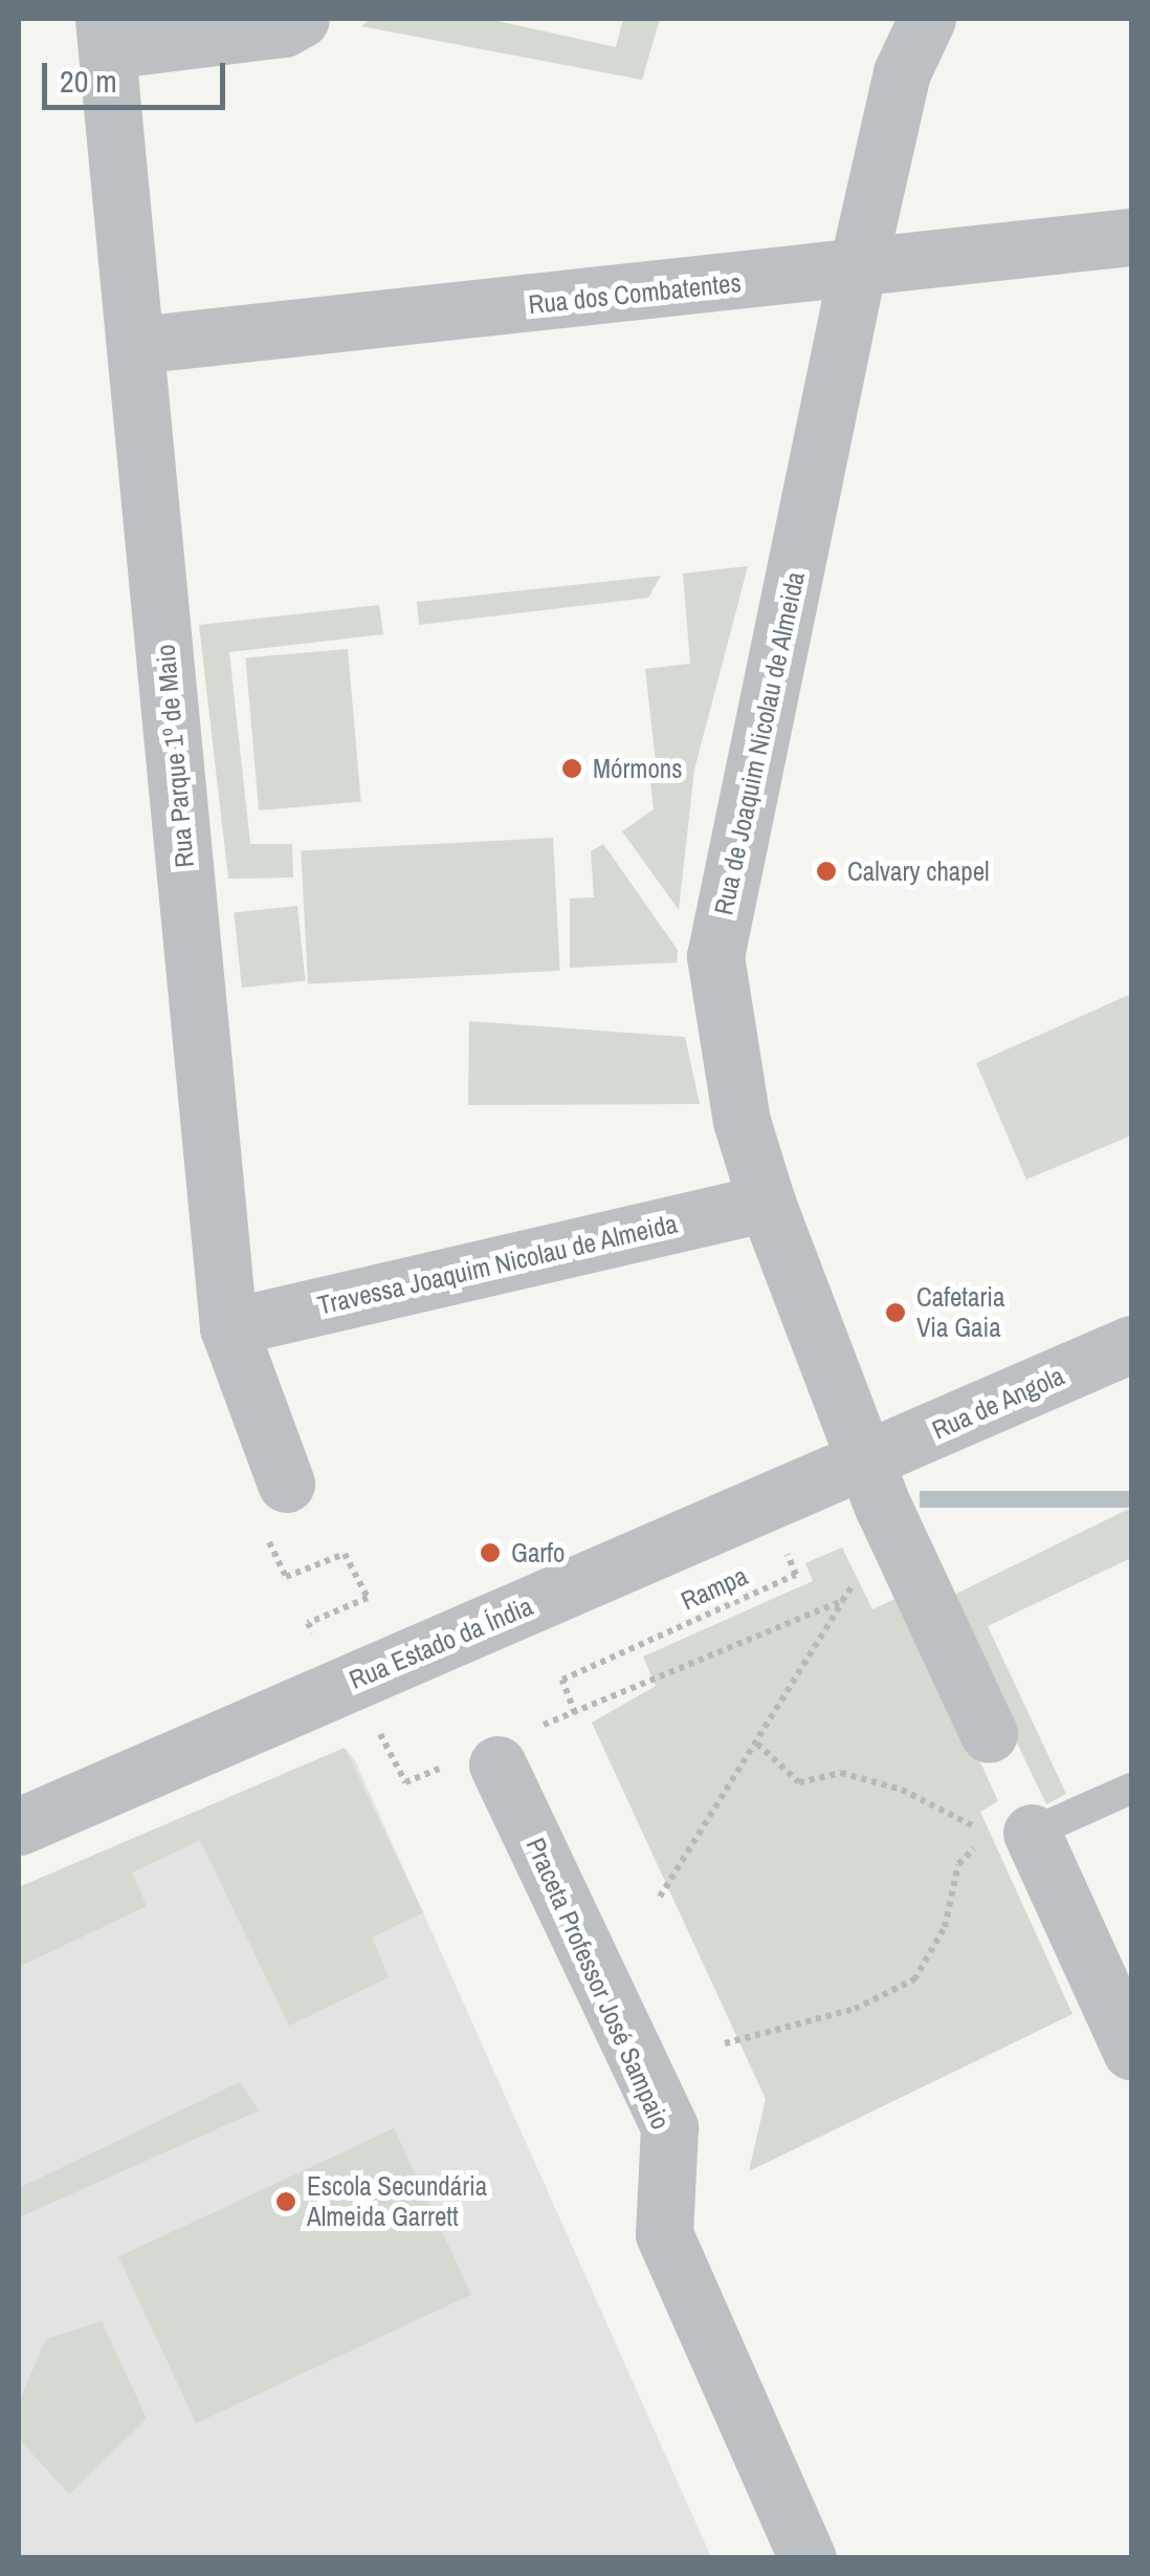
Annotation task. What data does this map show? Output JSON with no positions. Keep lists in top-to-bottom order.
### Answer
{
  "streets": {
    "street": [
      "Rua dos Combatentes",
      "Rua de Joaquim Nicolau de Almeida",
      "Rua Parque 1º de Maio",
      "Travessa Joaquim Nicolau de Almeida",
      "Rua de Angola",
      "Rua Estado da Índia",
      "Praceta Professor José Sampaio"
    ],
    "path": ["Rampa"]
  },
  "crossings": [
    ["Rua dos Combatentes", "Rua de Joaquim Nicolau de Almeida"],
    ["Rua dos Combatentes", "Rua Parque 1º de Maio"],
    ["Rua de Joaquim Nicolau de Almeida", "Travessa Joaquim Nicolau de Almeida"],
    ["Rua de Joaquim Nicolau de Almeida", "Rua de Angola"],
    ["Rua de Joaquim Nicolau de Almeida", "Rampa"],
    ["Rua de Joaquim Nicolau de Almeida", "Rua Estado da Índia"],
    ["Rua Parque 1º de Maio", "Travessa Joaquim Nicolau de Almeida"],
    ["Rua de Angola", "Rampa"],
    ["Rua de Angola", "Rua Estado da Índia"],
    ["Rampa", "Rua Estado da Índia"]
  ],
  "places": [
    "Mórmons",
    "Calvary chapel",
    "Cafetaria Via Gaia",
    "Garfo",
    "Escola Secundária Almeida Garrett"
  ],
  "scale_bar": "20 m"
}
